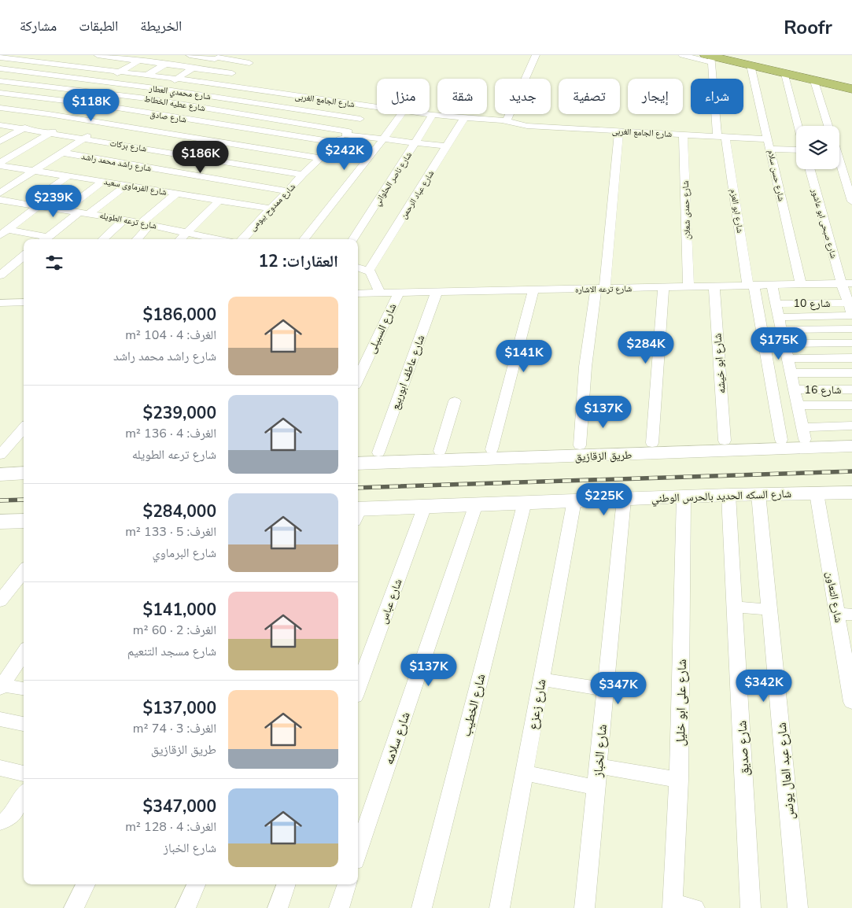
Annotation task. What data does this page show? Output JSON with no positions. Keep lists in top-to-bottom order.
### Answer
{
  "streets": {
    "main road": ["طريق الزقازيق", "شارع السكه الحديد بالحرس الوطني"],
    "street": [
      "شارع محمدي العطار",
      "شارع الجامع الغربى",
      "شارع عطيه الخطاط",
      "شارع صادق",
      "شارع بركات",
      "شارع راشد محمد راشد",
      "شارع حسن سلام",
      "شارع ناصر الحلواني",
      "شارع الفرماوى سعيد",
      "شارع عباد الرحمن",
      "شارع ممدوح بيومى",
      "شارع حمدى شعلان",
      "شارع ابو العزم",
      "شارع ترعه الطويله",
      "شارع صبحى ابو عاشور",
      "شارع ترعه الاشاره",
      "شارع 10",
      "شارع السبيلى",
      "شارع ابو خيشه",
      "شارع عاطف ابوربيع",
      "شارع 16",
      "شارع التعاون",
      "شارع عباس",
      "شارع على ابو خليل",
      "شارع زعزع",
      "شارع الخطيب",
      "شارع سلامه",
      "شارع صديق",
      "شارع الخباز",
      "شارع عبد العال يونس"
    ]
  },
  "crossings": [
    ["شارع محمدي العطار", "شارع ممدوح بيومى"],
    ["شارع الجامع الغربى", "شارع حسن سلام"],
    ["شارع الجامع الغربى", "شارع ناصر الحلواني"],
    ["شارع الجامع الغربى", "شارع عباد الرحمن"],
    ["شارع الجامع الغربى", "شارع ممدوح بيومى"],
    ["شارع الجامع الغربى", "شارع حمدى شعلان"],
    ["شارع الجامع الغربى", "شارع ابو العزم"],
    ["شارع عطيه الخطاط", "شارع ناصر الحلواني"],
    ["شارع عطيه الخطاط", "شارع عباد الرحمن"],
    ["شارع عطيه الخطاط", "شارع ممدوح بيومى"],
    ["شارع صادق", "شارع ممدوح بيومى"],
    ["شارع بركات", "شارع ممدوح بيومى"],
    ["شارع راشد محمد راشد", "شارع ممدوح بيومى"],
    ["شارع حسن سلام", "شارع ترعه الاشاره"],
    ["شارع الفرماوى سعيد", "شارع ممدوح بيومى"],
    ["شارع حمدى شعلان", "شارع ترعه الاشاره"],
    ["شارع ابو العزم", "شارع ترعه الاشاره"],
    ["شارع ابو العزم", "طريق الزقازيق"],
    ["شارع صبحى ابو عاشور", "شارع ترعه الاشاره"],
    ["شارع صبحى ابو عاشور", "شارع 10"],
    ["شارع ترعه الاشاره", "شارع السبيلى"],
    ["شارع ترعه الاشاره", "شارع ابو خيشه"],
    ["شارع ترعه الاشاره", "شارع عاطف ابوربيع"],
    ["شارع ابو خيشه", "طريق الزقازيق"],
    ["شارع عاطف ابوربيع", "طريق الزقازيق"],
    ["شارع السكه الحديد بالحرس الوطني", "شارع التعاون"],
    ["شارع السكه الحديد بالحرس الوطني", "شارع عباس"],
    ["شارع السكه الحديد بالحرس الوطني", "شارع على ابو خليل"],
    ["شارع السكه الحديد بالحرس الوطني", "شارع زعزع"],
    ["شارع السكه الحديد بالحرس الوطني", "شارع الخطيب"],
    ["شارع السكه الحديد بالحرس الوطني", "شارع سلامه"],
    ["شارع السكه الحديد بالحرس الوطني", "شارع صديق"],
    ["شارع السكه الحديد بالحرس الوطني", "شارع الخباز"],
    ["شارع السكه الحديد بالحرس الوطني", "شارع عبد العال يونس"]
  ],
  "page": {
    "header": "Roofr",
    "nav": ["الخريطة", "الطبقات", "مشاركة"],
    "chip": [
      "شراء",
      "إيجار",
      "تصفية",
      "جديد",
      "شقة",
      "منزل"
    ],
    "price": [
      "$118K",
      "$242K",
      "$186K",
      "$239K",
      "$175K",
      "$284K",
      "$141K",
      "$137K",
      "$225K",
      "$137K",
      "$342K",
      "$347K"
    ],
    "heading": "العقارات: 12",
    "list": [
      {
        "name": "$186,000",
        "note": "الغرف: 4 · 104 m² · شارع راشد محمد راشد"
      },
      {
        "name": "$239,000",
        "note": "الغرف: 4 · 136 m² · شارع ترعه الطويله"
      },
      {
        "name": "$284,000",
        "note": "الغرف: 5 · 133 m² · شارع البرماوي"
      },
      {
        "name": "$141,000",
        "note": "الغرف: 2 · 60 m² · شارع مسجد التنعيم"
      },
      {
        "name": "$137,000",
        "note": "الغرف: 3 · 74 m² · طريق الزقازيق"
      },
      {
        "name": "$347,000",
        "note": "الغرف: 4 · 128 m² · شارع الخباز"
      }
    ]
  }
}
